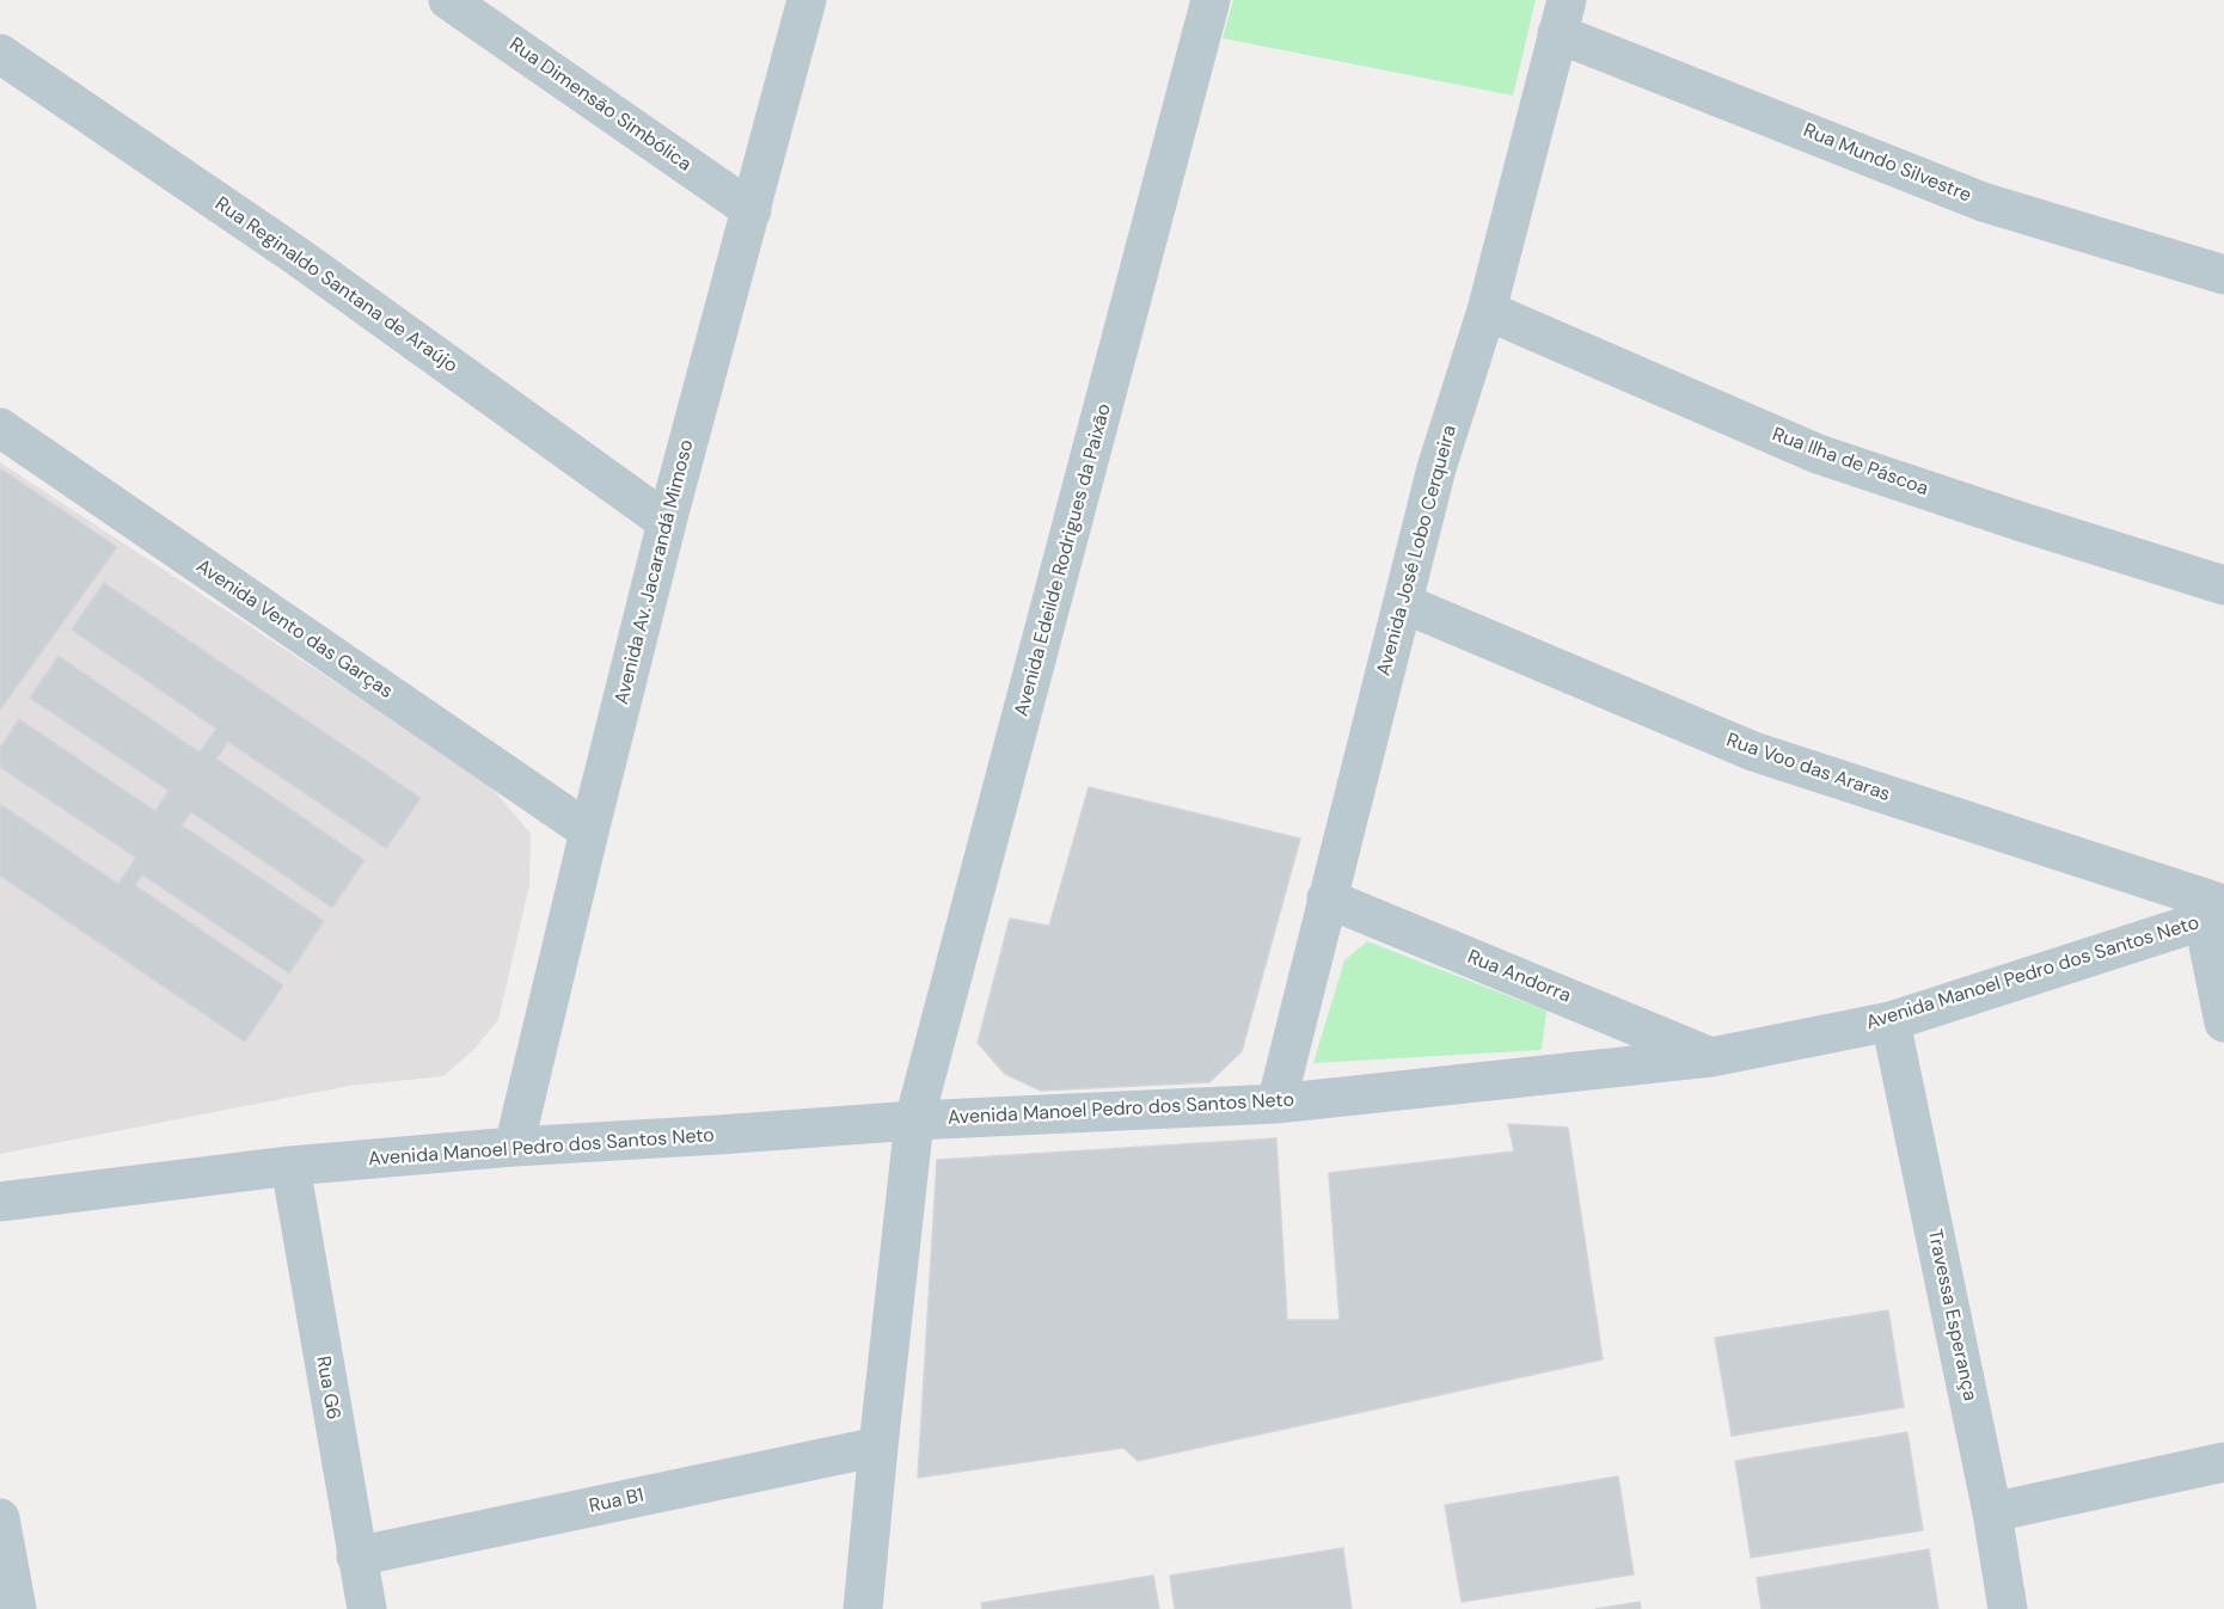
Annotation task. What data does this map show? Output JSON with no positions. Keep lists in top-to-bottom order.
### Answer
{
  "streets": {
    "street": [
      "Rua Dimensão Simbólica",
      "Rua Mundo Silvestre",
      "Rua Reginaldo Santana de Araújo",
      "Rua Ilha de Páscoa",
      "Avenida José Lobo Cerqueira",
      "Avenida Edeilde Rodrigues da Paixão",
      "Avenida Av. Jacarandá Mimoso",
      "Avenida Vento das Garças",
      "Rua Voo das Araras",
      "Avenida Manoel Pedro dos Santos Neto",
      "Rua Andorra",
      "Travessa Esperança",
      "Rua G6",
      "Rua B1"
    ]
  },
  "crossings": [
    ["Rua Dimensão Simbólica", "Avenida Av. Jacarandá Mimoso"],
    ["Rua Mundo Silvestre", "Avenida José Lobo Cerqueira"],
    ["Rua Reginaldo Santana de Araújo", "Avenida Av. Jacarandá Mimoso"],
    ["Rua Ilha de Páscoa", "Avenida José Lobo Cerqueira"],
    ["Avenida José Lobo Cerqueira", "Rua Voo das Araras"],
    ["Avenida José Lobo Cerqueira", "Avenida Manoel Pedro dos Santos Neto"],
    ["Avenida José Lobo Cerqueira", "Rua Andorra"],
    ["Avenida Edeilde Rodrigues da Paixão", "Avenida Manoel Pedro dos Santos Neto"],
    ["Avenida Edeilde Rodrigues da Paixão", "Rua B1"],
    ["Avenida Av. Jacarandá Mimoso", "Avenida Vento das Garças"],
    ["Avenida Av. Jacarandá Mimoso", "Avenida Manoel Pedro dos Santos Neto"],
    ["Rua Voo das Araras", "Avenida Manoel Pedro dos Santos Neto"],
    ["Avenida Manoel Pedro dos Santos Neto", "Rua Andorra"],
    ["Avenida Manoel Pedro dos Santos Neto", "Travessa Esperança"],
    ["Avenida Manoel Pedro dos Santos Neto", "Rua G6"],
    ["Rua G6", "Rua B1"]
  ]
}
